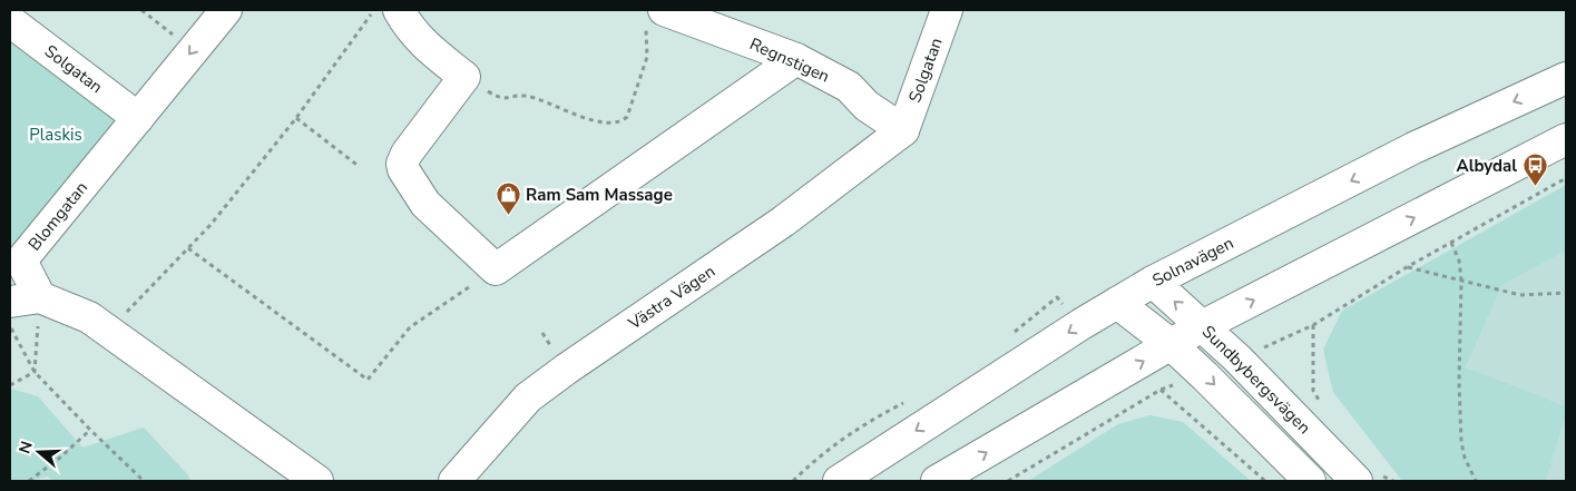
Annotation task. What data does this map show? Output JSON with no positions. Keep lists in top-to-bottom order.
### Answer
{
  "streets": {
    "main road": [
      "Regnstigen",
      "Solgatan",
      "Blomgatan",
      "Solnavägen",
      "Västra Vägen",
      "Sundbybergsvägen"
    ]
  },
  "crossings": [
    ["Regnstigen", "Solgatan"],
    ["Regnstigen", "Västra Vägen"],
    ["Solgatan", "Blomgatan"],
    ["Solgatan", "Västra Vägen"],
    ["Solnavägen", "Sundbybergsvägen"]
  ],
  "parks": ["Plaskis"],
  "places": {
    "bus stop": ["Albydal"],
    "shop": ["Ram Sam Massage"]
  },
  "north": "left"
}
